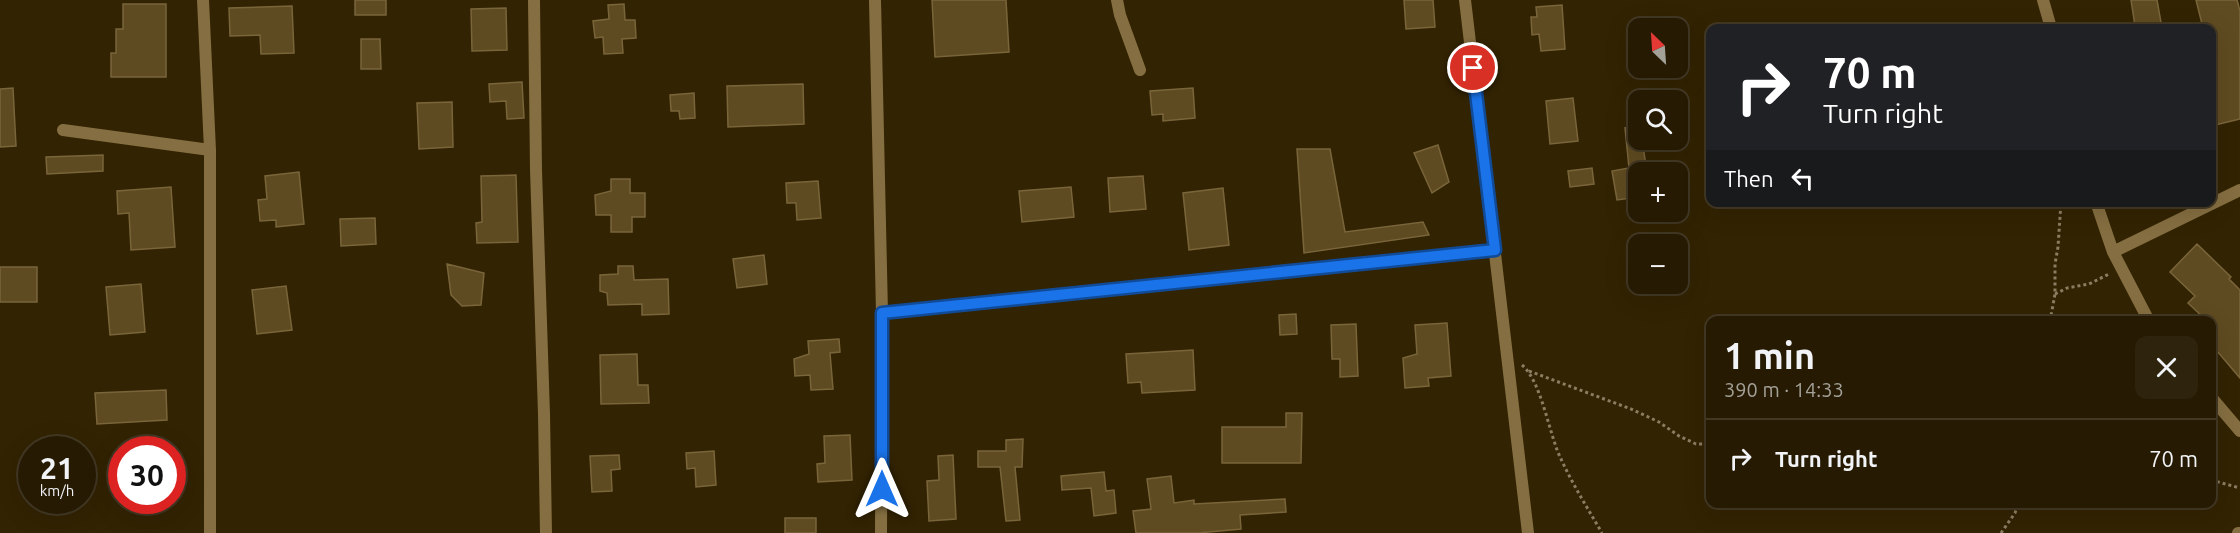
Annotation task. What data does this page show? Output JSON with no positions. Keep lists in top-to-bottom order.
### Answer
{
  "north": "top left",
  "page": {
    "map_buttons": ["+", "−"],
    "turn": ["70 m", "Turn right"],
    "then": "Then",
    "heading": ["1 min", "390 m · 14:33"],
    "list": [
      {
        "name": "Turn right",
        "value": "70 m"
      }
    ],
    "speed": "21 km/h",
    "limit": "30"
  }
}
